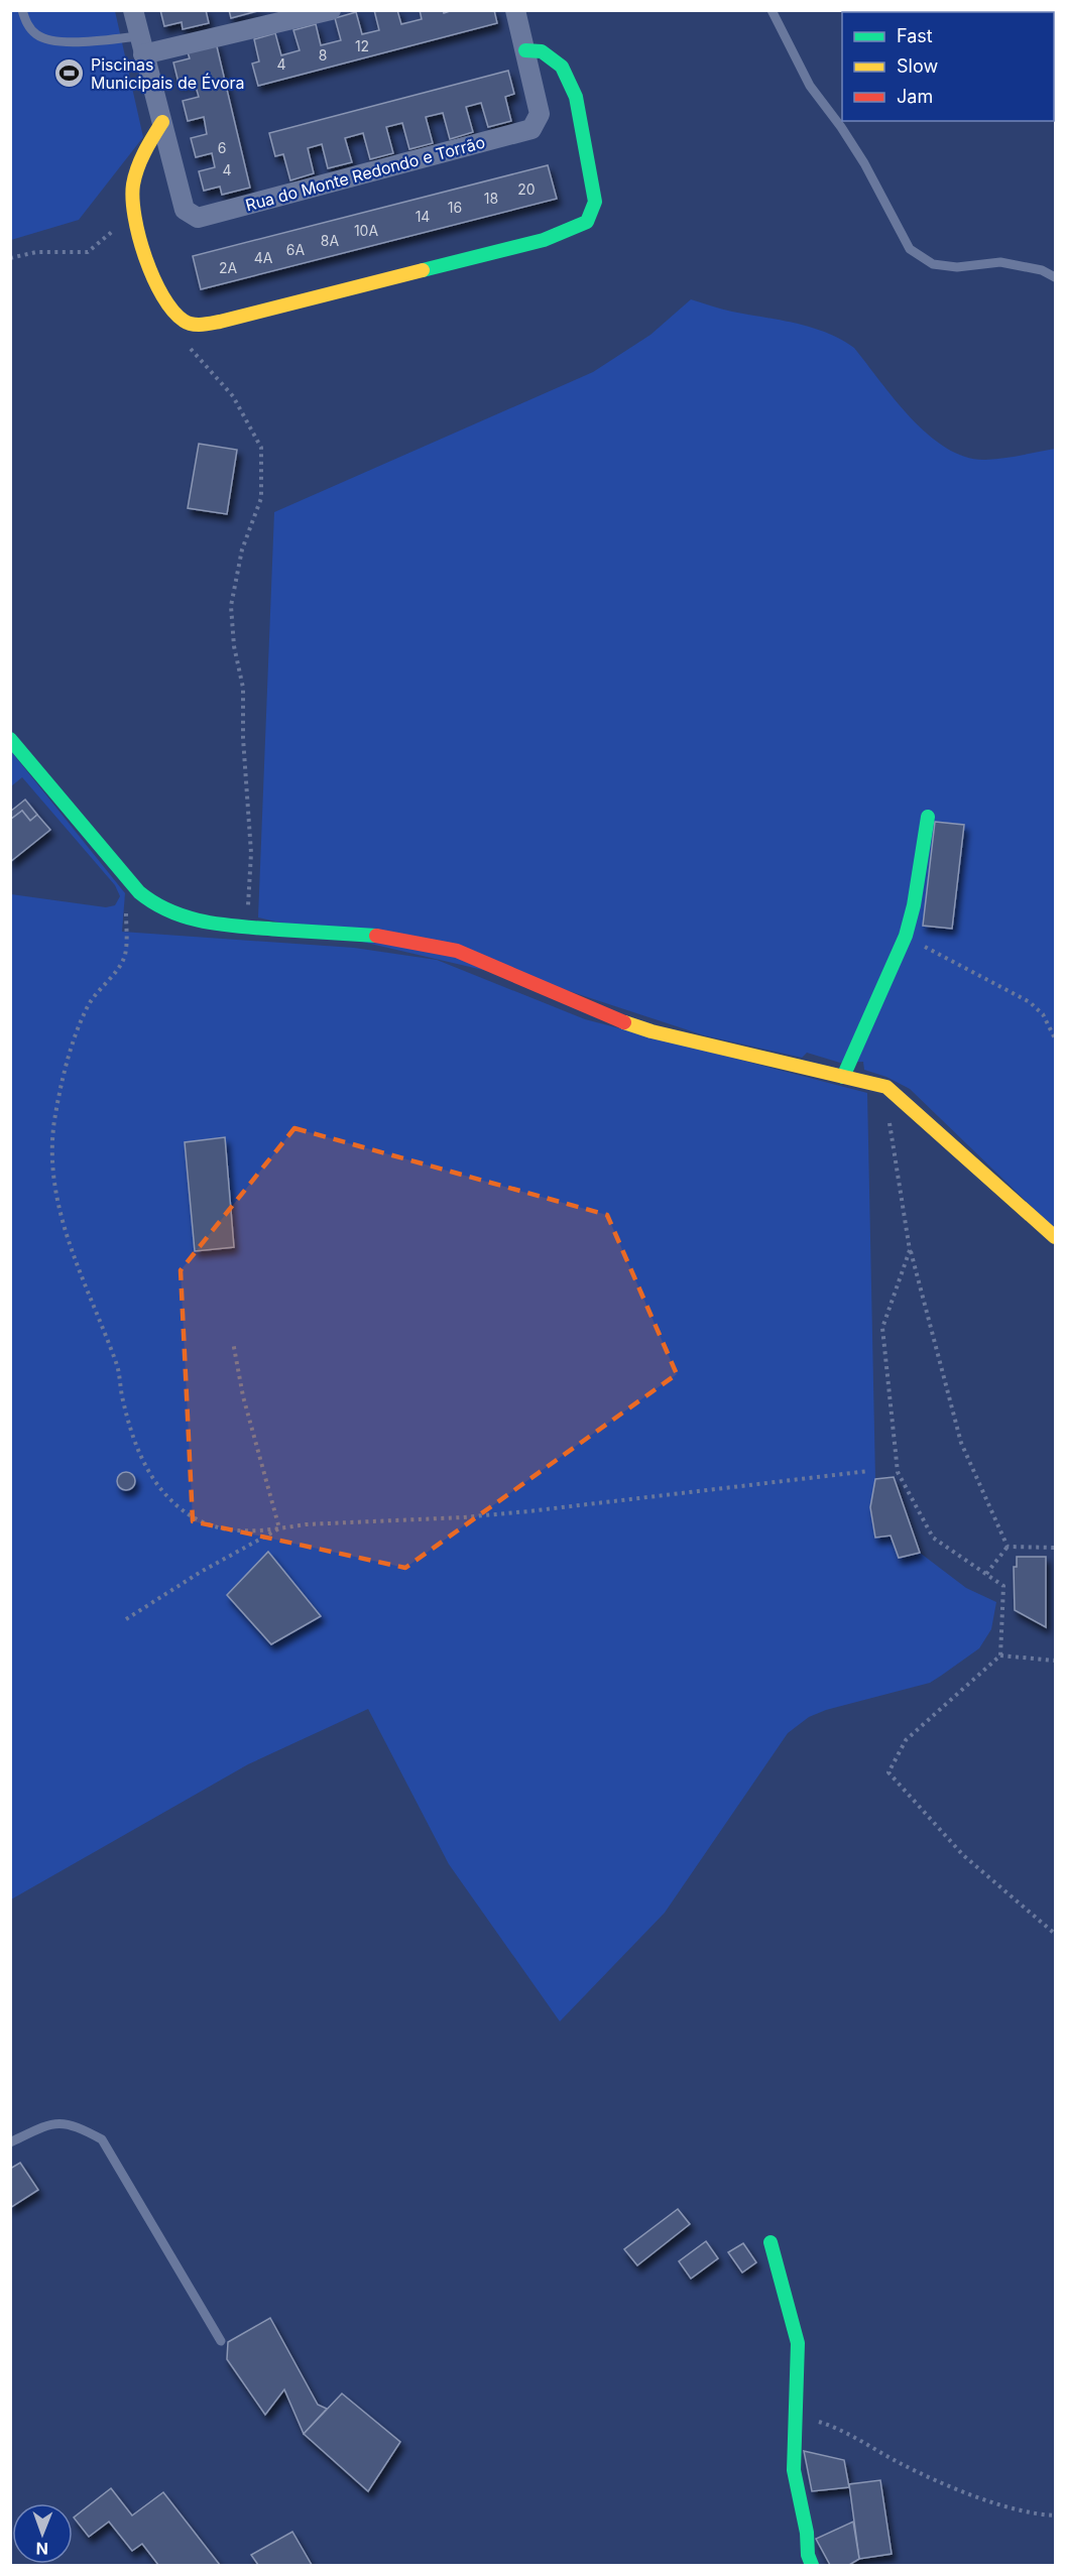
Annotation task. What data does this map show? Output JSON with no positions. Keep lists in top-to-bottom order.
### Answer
{
  "streets": {
    "street": ["Rua do Monte Redondo e Torrão"]
  },
  "places": {
    "sports": ["Piscinas Municipais de Évora"]
  },
  "house_numbers": [
    "12",
    "8",
    "4",
    "6",
    "4",
    "20",
    "18",
    "16",
    "14",
    "10A",
    "8A",
    "6A",
    "4A",
    "2A"
  ],
  "legend": ["Fast", "Slow", "Jam"],
  "north": "bottom"
}
